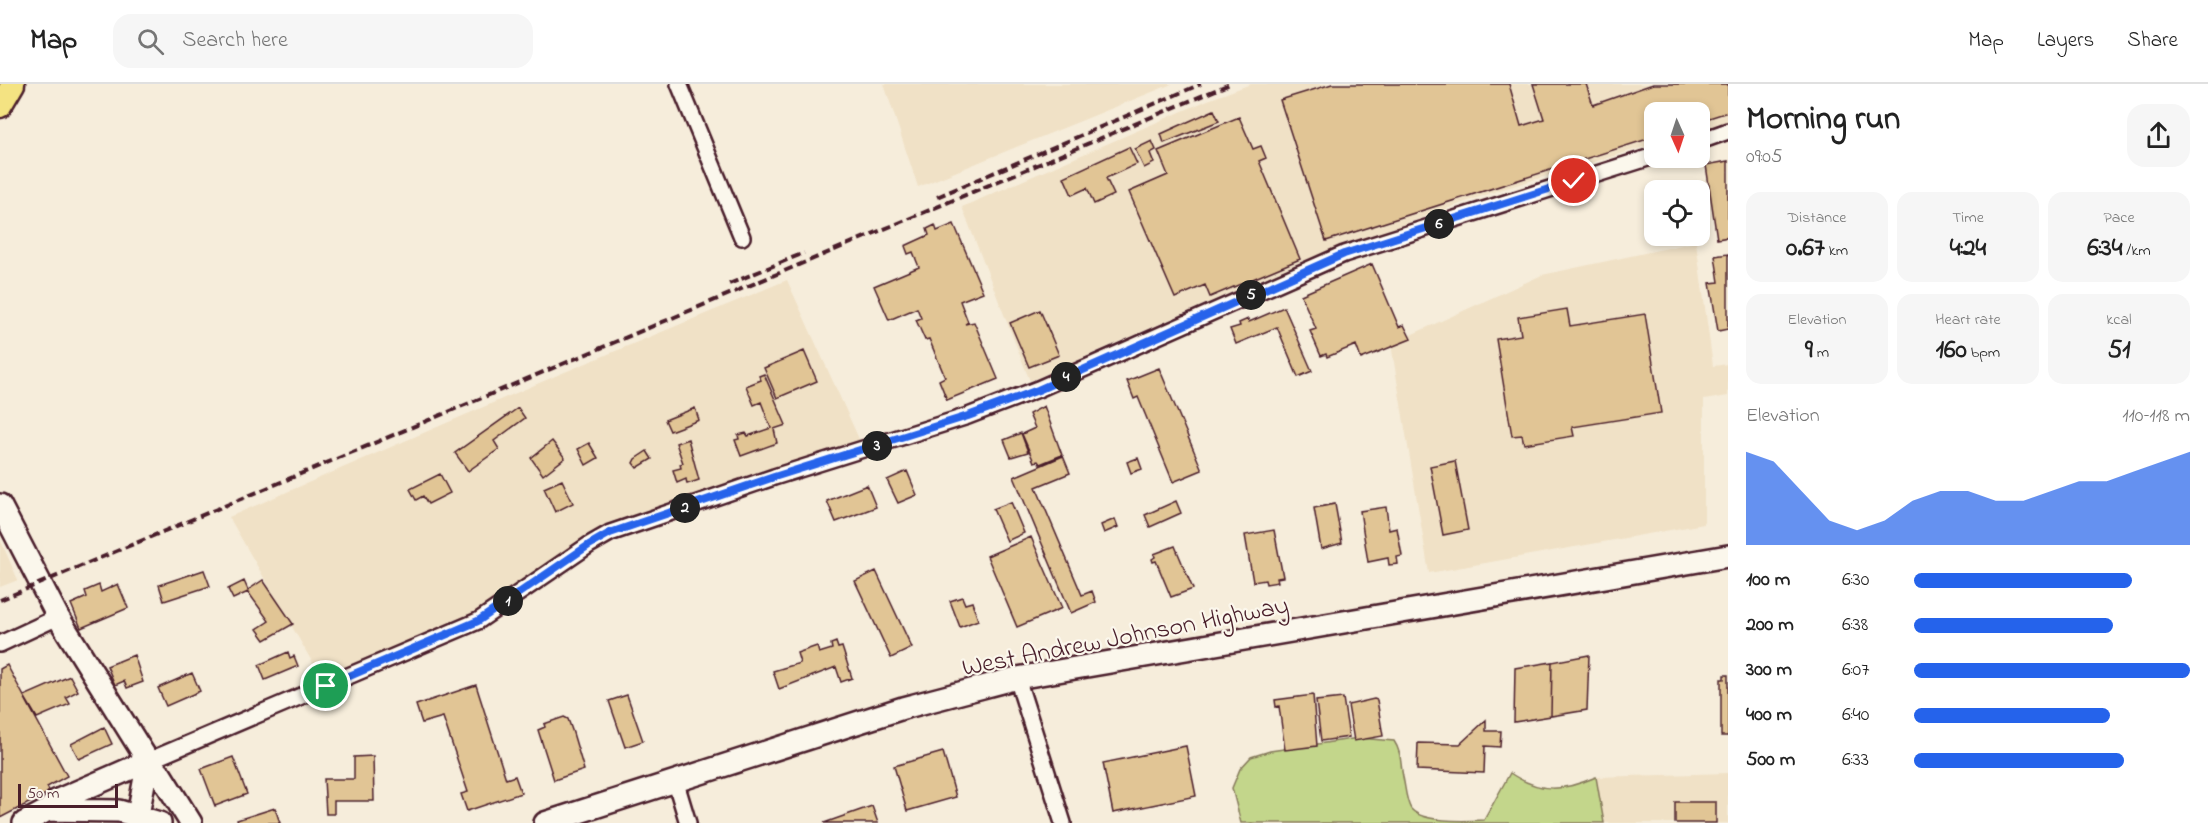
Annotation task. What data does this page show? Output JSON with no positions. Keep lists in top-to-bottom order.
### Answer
{
  "streets": {
    "main road": ["West Andrew Johnson Highway"]
  },
  "scale_bar": "50 m",
  "north": "bottom",
  "page": {
    "header": "Map",
    "search": "Search here",
    "nav": ["Map", "Layers", "Share"],
    "heading": ["Morning run", "09:05"],
    "stats": [
      ["Distance", "0.67 km"],
      ["Time", "4:24"],
      ["Pace", "6:34 /km"],
      ["Elevation", "9 m"],
      ["Heart rate", "160 bpm"],
      ["kcal", "51"]
    ],
    "pins": [
      "6",
      "5",
      "4",
      "3",
      "2",
      "1"
    ],
    "chart": ["Elevation", "110–118 m"],
    "list": [
      {
        "name": "100 m",
        "note": "6:30"
      },
      {
        "name": "200 m",
        "note": "6:38"
      },
      {
        "name": "300 m",
        "note": "6:07"
      },
      {
        "name": "400 m",
        "note": "6:40"
      },
      {
        "name": "500 m",
        "note": "6:33"
      }
    ],
    "scale": "50 m"
  }
}
